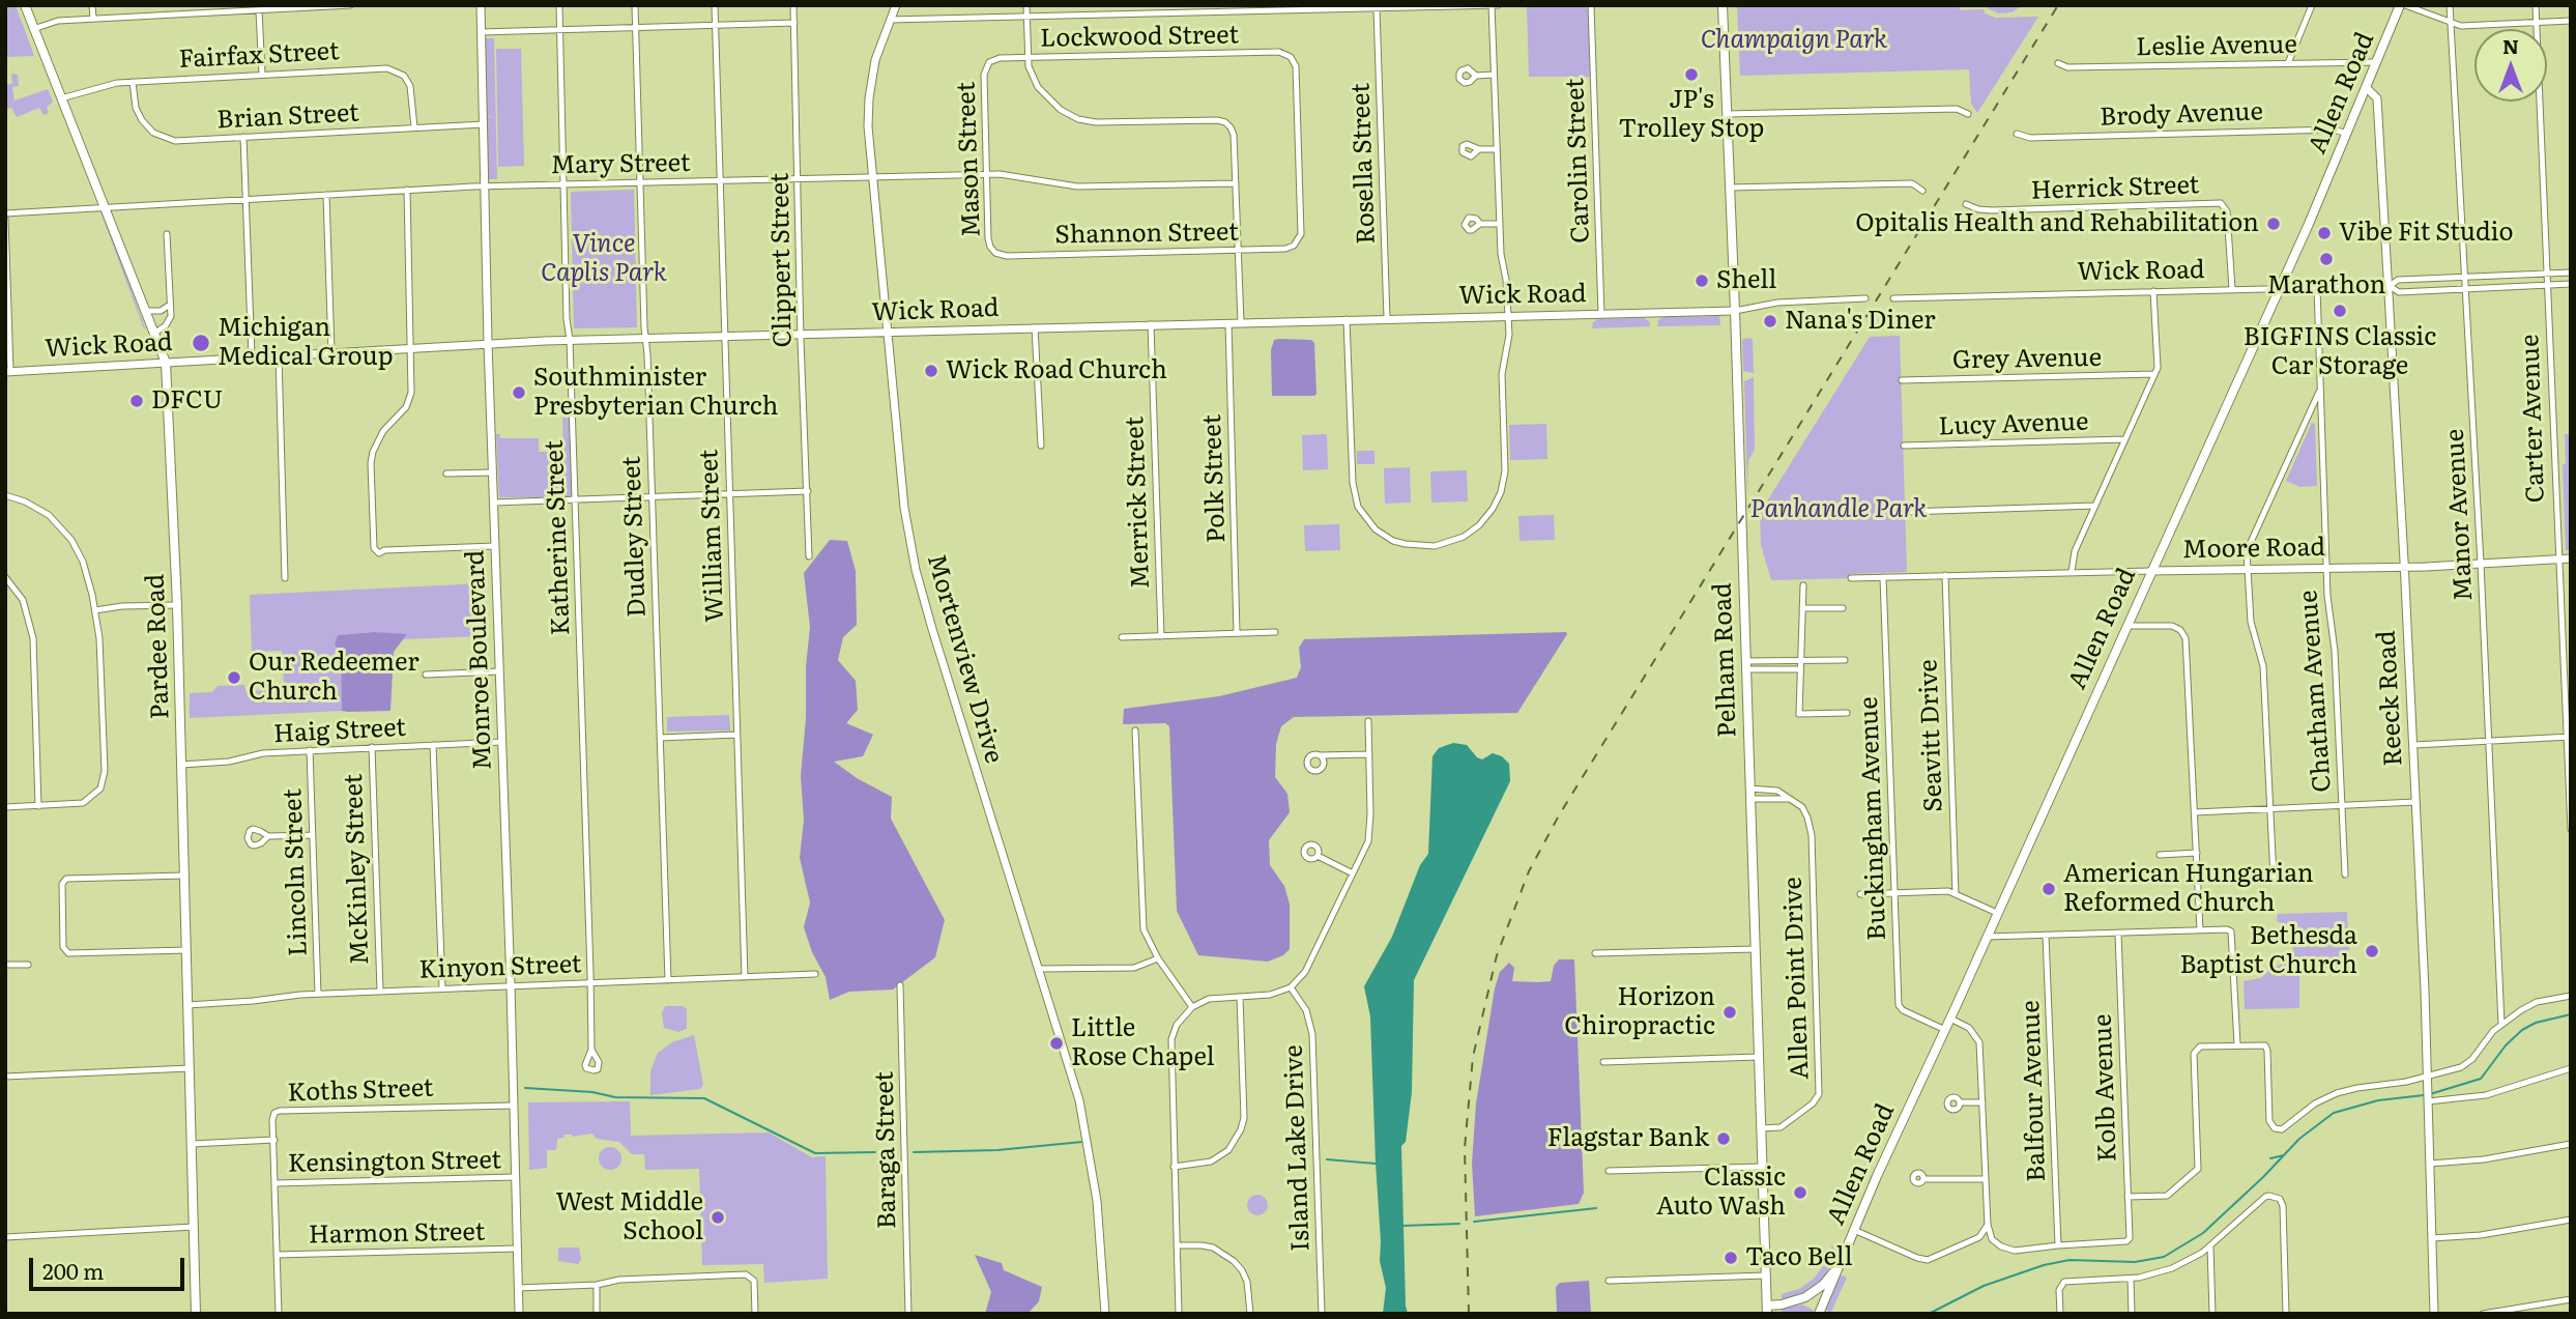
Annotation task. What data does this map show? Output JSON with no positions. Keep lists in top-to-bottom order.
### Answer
{
  "streets": {
    "main road": ["Allen Road", "Pardee Road", "Pelham Road"],
    "street": [
      "Lockwood Street",
      "Leslie Avenue",
      "Fairfax Street",
      "Brody Avenue",
      "Brian Street",
      "Mason Street",
      "Carolin Street",
      "Rosella Street",
      "Mary Street",
      "Herrick Street",
      "Shannon Street",
      "Clippert Street",
      "Wick Road",
      "Grey Avenue",
      "Carter Avenue",
      "Lucy Avenue",
      "Polk Street",
      "Merrick Street",
      "Manor Avenue",
      "William Street",
      "Dudley Street",
      "Katherine Street",
      "Moore Road",
      "Mortenview Drive",
      "Monroe Boulevard",
      "Chatham Avenue",
      "Reeck Road",
      "Haig Street",
      "Seavitt Drive",
      "Buckingham Avenue",
      "McKinley Street",
      "Lincoln Street",
      "Kinyon Street",
      "Allen Point Drive",
      "Kolb Avenue",
      "Koths Street",
      "Balfour Avenue",
      "Island Lake Drive",
      "Baraga Street",
      "Kensington Street",
      "Harmon Street"
    ]
  },
  "crossings": [
    ["Lockwood Street", "Mason Street"],
    ["Lockwood Street", "Shannon Street"],
    ["Leslie Avenue", "Allen Road"],
    ["Fairfax Street", "Brian Street"],
    ["Fairfax Street", "Pardee Road"],
    ["Allen Road", "Brody Avenue"],
    ["Allen Road", "Wick Road"],
    ["Allen Road", "Moore Road"],
    ["Allen Road", "Pelham Road"],
    ["Allen Road", "Reeck Road"],
    ["Allen Road", "Buckingham Avenue"],
    ["Brian Street", "Monroe Boulevard"],
    ["Mason Street", "Mary Street"],
    ["Mason Street", "Shannon Street"],
    ["Carolin Street", "Wick Road"],
    ["Rosella Street", "Wick Road"],
    ["Mary Street", "Clippert Street"],
    ["Mary Street", "William Street"],
    ["Mary Street", "Dudley Street"],
    ["Mary Street", "Katherine Street"],
    ["Mary Street", "Pardee Road"],
    ["Mary Street", "Mortenview Drive"],
    ["Mary Street", "Monroe Boulevard"],
    ["Herrick Street", "Wick Road"],
    ["Clippert Street", "Wick Road"],
    ["Wick Road", "Carter Avenue"],
    ["Wick Road", "Polk Street"],
    ["Wick Road", "Merrick Street"],
    ["Wick Road", "Manor Avenue"],
    ["Wick Road", "William Street"],
    ["Wick Road", "Dudley Street"],
    ["Wick Road", "Katherine Street"],
    ["Wick Road", "Pardee Road"],
    ["Wick Road", "Mortenview Drive"],
    ["Wick Road", "Monroe Boulevard"],
    ["Wick Road", "Pelham Road"],
    ["Wick Road", "Chatham Avenue"],
    ["Wick Road", "Reeck Road"],
    ["Carter Avenue", "Moore Road"],
    ["Manor Avenue", "Moore Road"],
    ["William Street", "Kinyon Street"],
    ["Dudley Street", "Kinyon Street"],
    ["Katherine Street", "Kinyon Street"],
    ["Moore Road", "Chatham Avenue"],
    ["Moore Road", "Reeck Road"],
    ["Moore Road", "Seavitt Drive"],
    ["Moore Road", "Buckingham Avenue"],
    ["Pardee Road", "Haig Street"],
    ["Pardee Road", "Kinyon Street"],
    ["Pardee Road", "Koths Street"],
    ["Monroe Boulevard", "Haig Street"],
    ["Monroe Boulevard", "Kinyon Street"],
    ["Monroe Boulevard", "Koths Street"],
    ["Monroe Boulevard", "Kensington Street"],
    ["Monroe Boulevard", "Harmon Street"],
    ["Pelham Road", "Allen Point Drive"],
    ["Haig Street", "McKinley Street"],
    ["Haig Street", "Lincoln Street"],
    ["McKinley Street", "Kinyon Street"],
    ["Lincoln Street", "Kinyon Street"],
    ["Kolb Avenue", "Balfour Avenue"]
  ],
  "parks": ["Champaign Park", "Vince Caplis Park", "Panhandle Park"],
  "places": [
    "JP's Trolley Stop",
    "Opitalis Health and Rehabilitation",
    "Vibe Fit Studio",
    "Marathon",
    "Shell",
    "BIGFINS Classic Car Storage",
    "Nana's Diner",
    "Michigan Medical Group",
    "Wick Road Church",
    "Southminister Presbyterian Church",
    "DFCU",
    "Our Redeemer Church",
    "American Hungarian Reformed Church",
    "Bethesda Baptist Church",
    "Horizon Chiropractic",
    "Little Rose Chapel",
    "Flagstar Bank",
    "Classic Auto Wash",
    "West Middle School",
    "Taco Bell"
  ],
  "scale_bar": "200 m",
  "north": "top"
}
